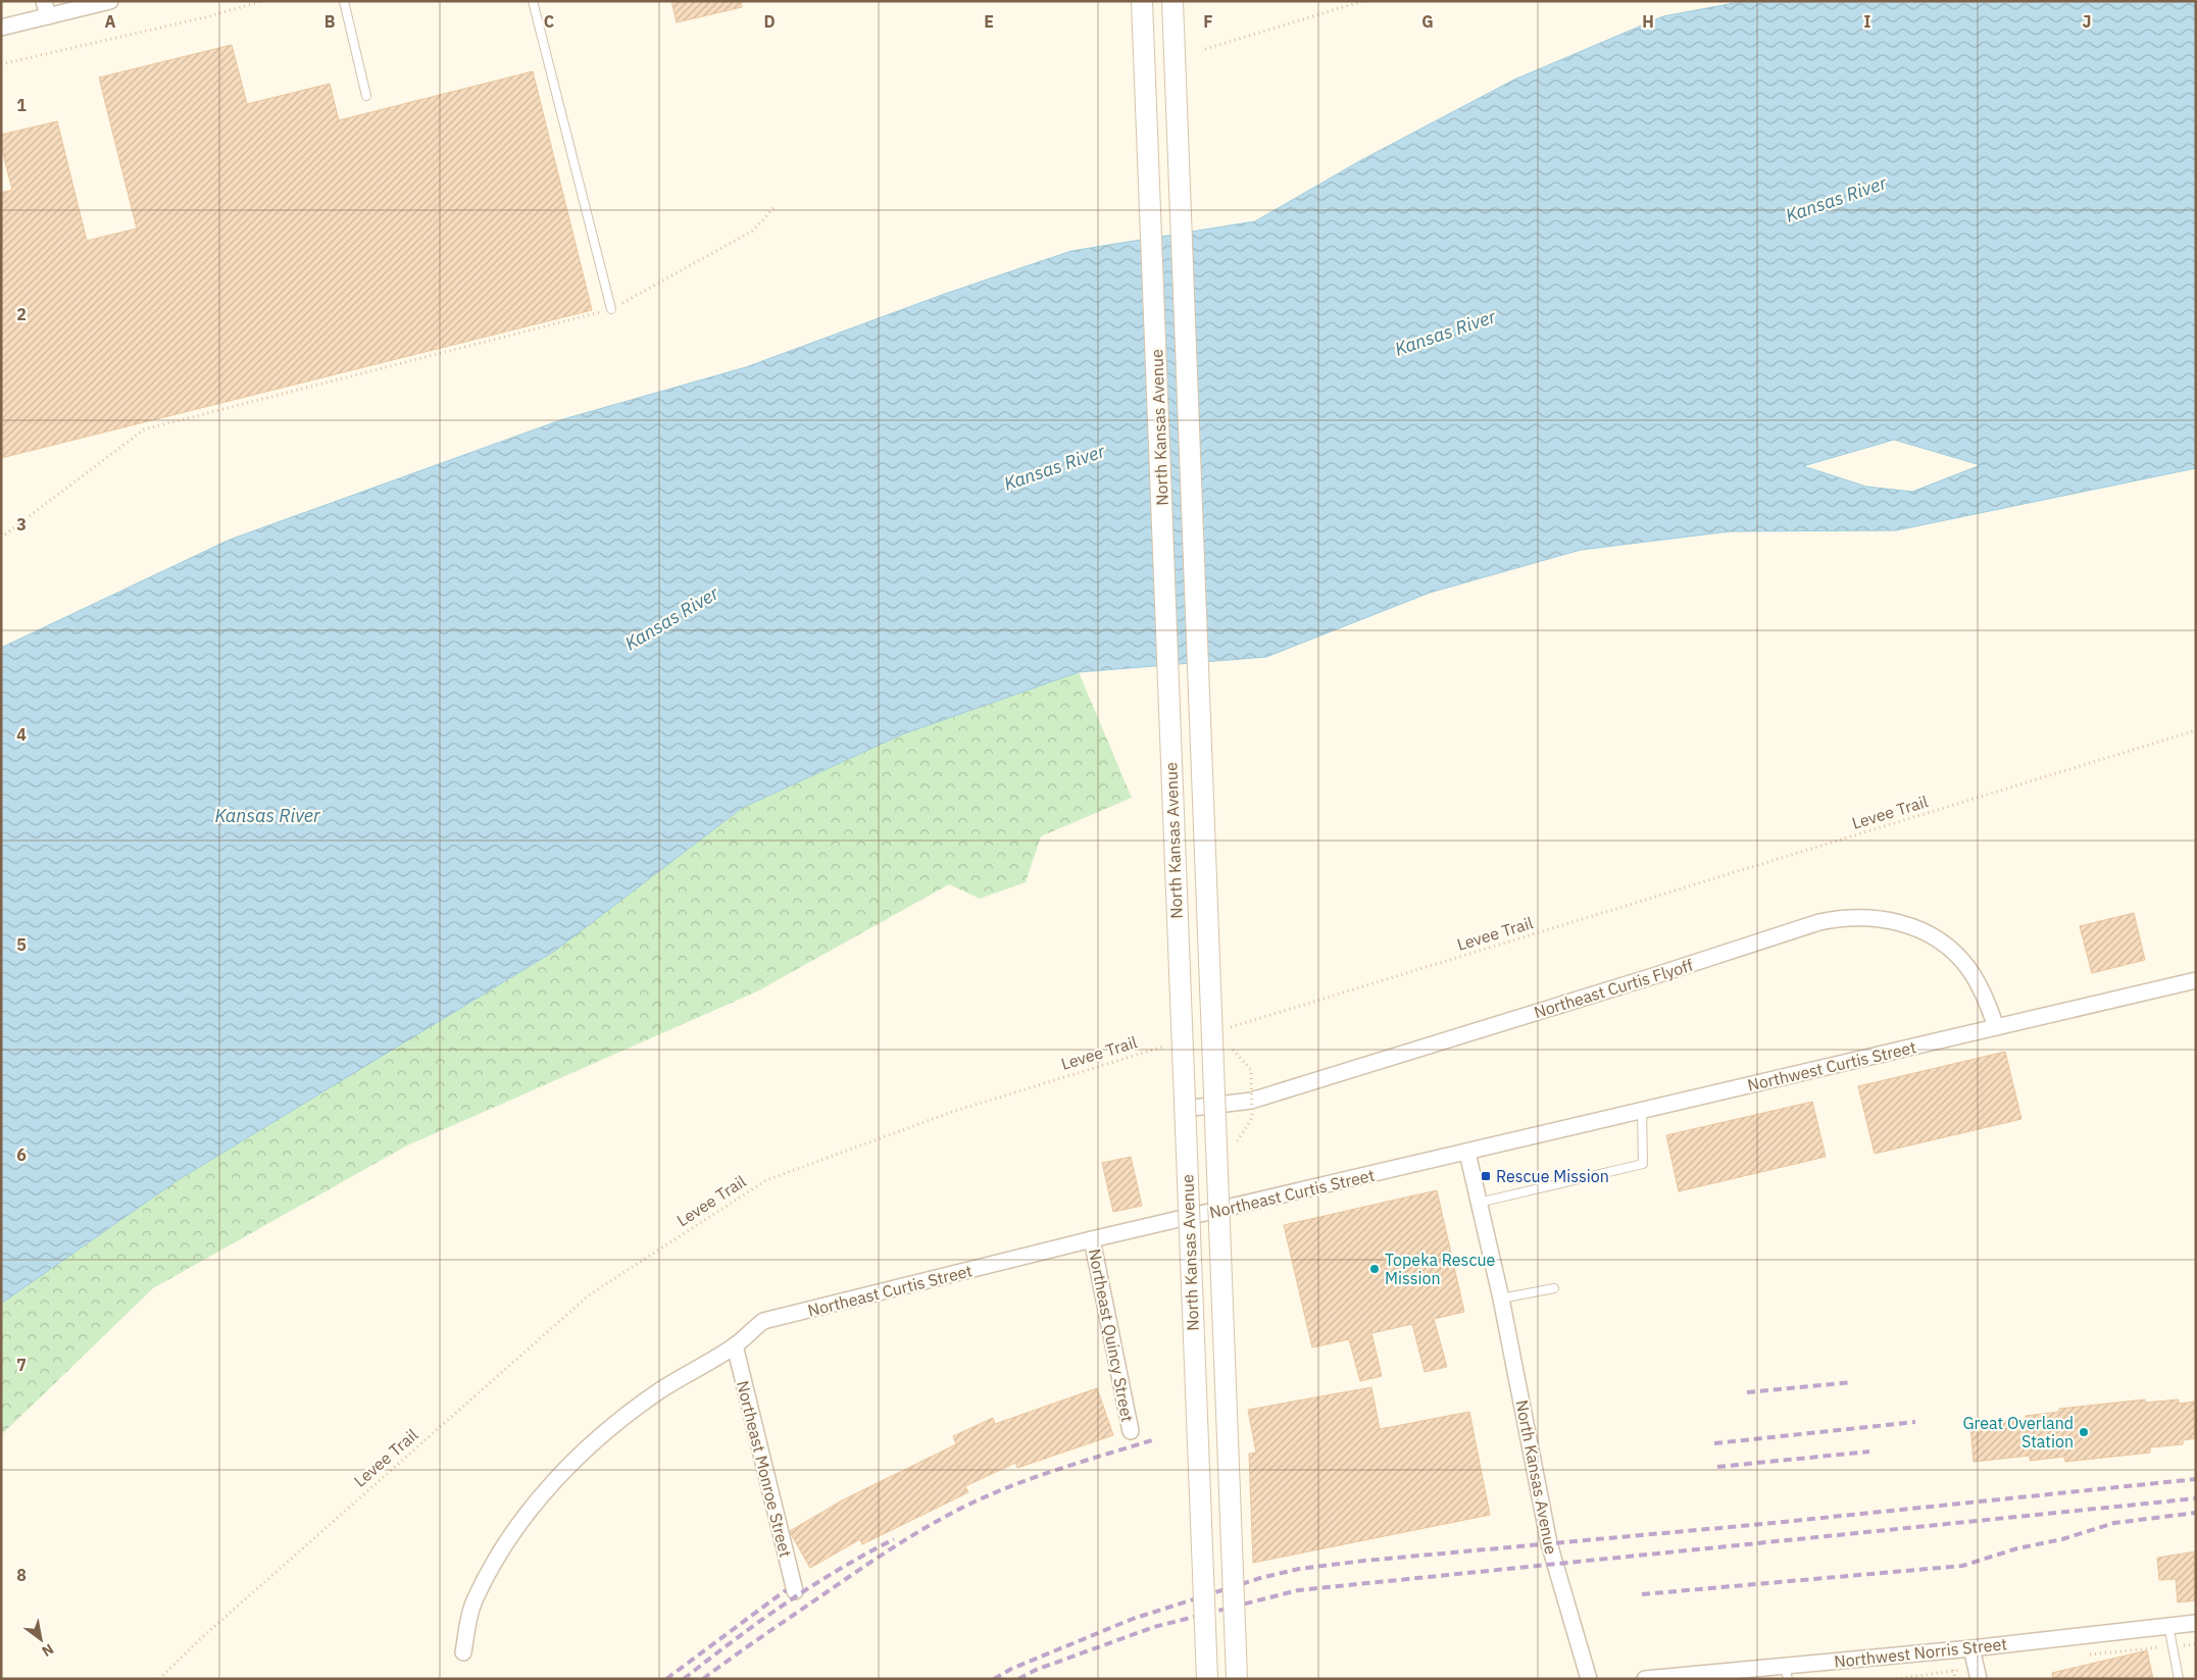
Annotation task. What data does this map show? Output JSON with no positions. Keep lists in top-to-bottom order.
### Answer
{
  "streets": {
    "main road": ["North Kansas Avenue"],
    "street": [
      "Northeast Curtis Flyoff",
      "Northwest Curtis Street",
      "Northeast Curtis Street",
      "Northeast Quincy Street",
      "Northeast Monroe Street",
      "Northwest Norris Street"
    ],
    "path": ["Levee Trail"]
  },
  "crossings": [
    ["North Kansas Avenue", "Northeast Curtis Flyoff"],
    ["North Kansas Avenue", "Northwest Curtis Street"],
    ["North Kansas Avenue", "Northeast Curtis Street"],
    ["Northeast Curtis Flyoff", "Northwest Curtis Street"],
    ["Northwest Curtis Street", "Northeast Curtis Street"],
    ["Northeast Curtis Street", "Northeast Quincy Street"],
    ["Northeast Curtis Street", "Northeast Monroe Street"]
  ],
  "water": ["Kansas River"],
  "places": {
    "transit": ["Rescue Mission"],
    "other": ["Topeka Rescue Mission", "Great Overland Station"]
  },
  "north": "bottom right",
  "grid": {
    "columns": [
      "A",
      "B",
      "C",
      "D",
      "E",
      "F",
      "G",
      "H",
      "I",
      "J"
    ],
    "rows": [
      "1",
      "2",
      "3",
      "4",
      "5",
      "6",
      "7",
      "8"
    ]
  }
}
